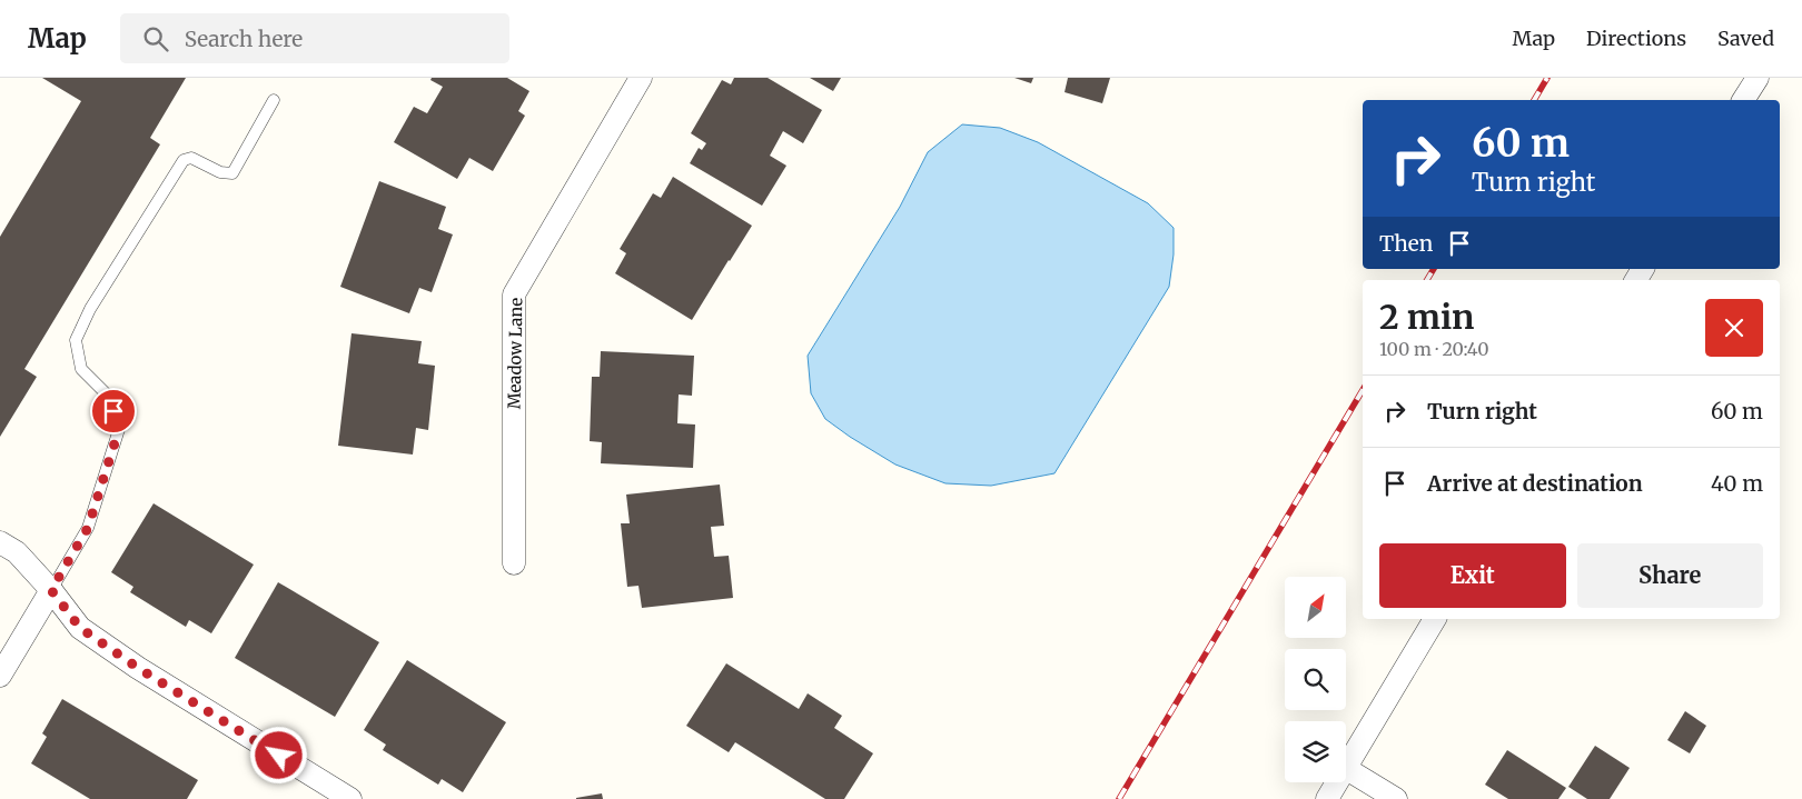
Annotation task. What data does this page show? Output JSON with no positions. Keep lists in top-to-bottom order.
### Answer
{
  "streets": {
    "street": ["Meadow Lane"]
  },
  "north": "top right",
  "page": {
    "header": "Map",
    "search": "Search here",
    "nav": ["Map", "Directions", "Saved"],
    "turn": ["60 m", "Turn right"],
    "then": "Then",
    "heading": ["2 min", "100 m · 20:40"],
    "list": [
      {
        "name": "Turn right",
        "value": "60 m"
      },
      {
        "name": "Arrive at destination",
        "value": "40 m"
      }
    ],
    "buttons": ["Exit", "Share"]
  }
}
